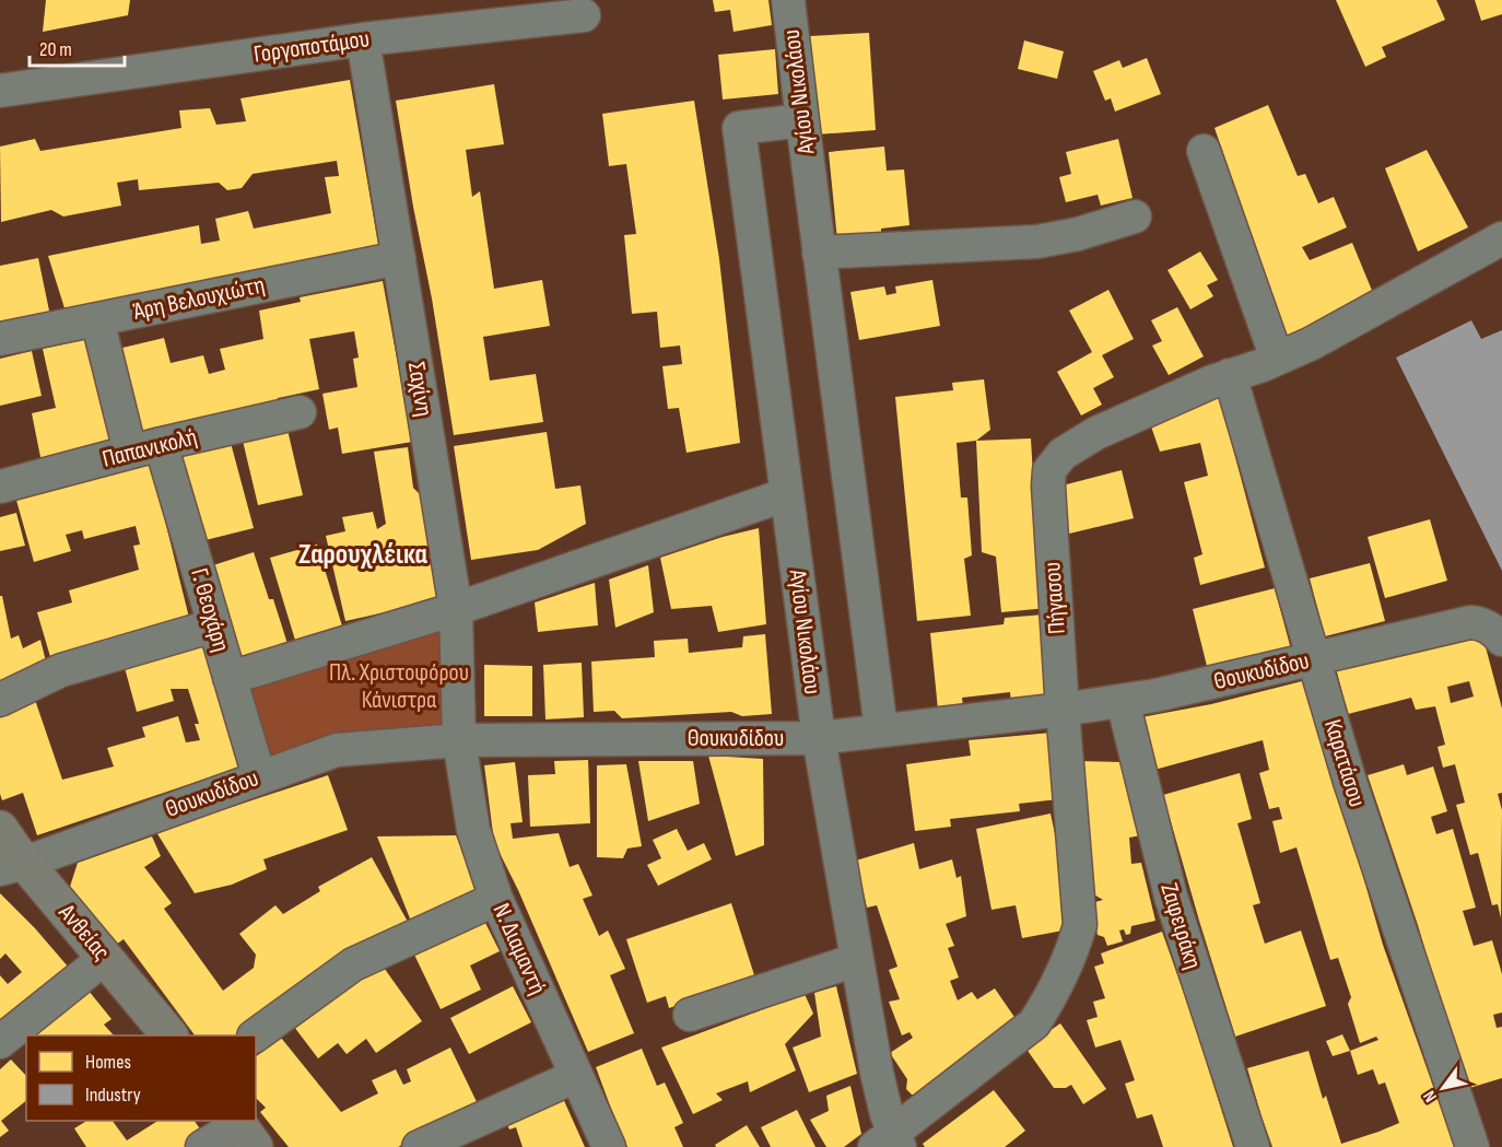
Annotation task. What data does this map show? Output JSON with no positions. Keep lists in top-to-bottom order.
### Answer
{
  "streets": {
    "main road": ["Ανθείας"],
    "street": [
      "Γοργοποτάμου",
      "Αγίου Νικολάου",
      "Άρη Βελουχιώτη",
      "Σαχίνη",
      "Παπανικολή",
      "Πήγασου",
      "Γ. Θεοχάρη",
      "Θουκυδίδου",
      "Καρατάσου",
      "Ζαφειράκη",
      "Ν. Διαμαντή"
    ]
  },
  "crossings": [
    ["Γοργοποτάμου", "Σαχίνη"],
    ["Αγίου Νικολάου", "Πήγασου"],
    ["Αγίου Νικολάου", "Θουκυδίδου"],
    ["Άρη Βελουχιώτη", "Σαχίνη"],
    ["Σαχίνη", "Θουκυδίδου"],
    ["Σαχίνη", "Ν. Διαμαντή"],
    ["Παπανικολή", "Γ. Θεοχάρη"],
    ["Πήγασου", "Θουκυδίδου"],
    ["Πήγασου", "Καρατάσου"],
    ["Γ. Θεοχάρη", "Θουκυδίδου"],
    ["Θουκυδίδου", "Καρατάσου"],
    ["Θουκυδίδου", "Ζαφειράκη"],
    ["Θουκυδίδου", "Ανθείας"],
    ["Θουκυδίδου", "Ν. Διαμαντή"]
  ],
  "districts": ["Ζαρουχλέικα"],
  "parks": ["Πλ. Χριστοφόρου Κάνιστρα"],
  "legend": ["Homes", "Industry"],
  "scale_bar": "20 m",
  "north": "bottom left"
}
